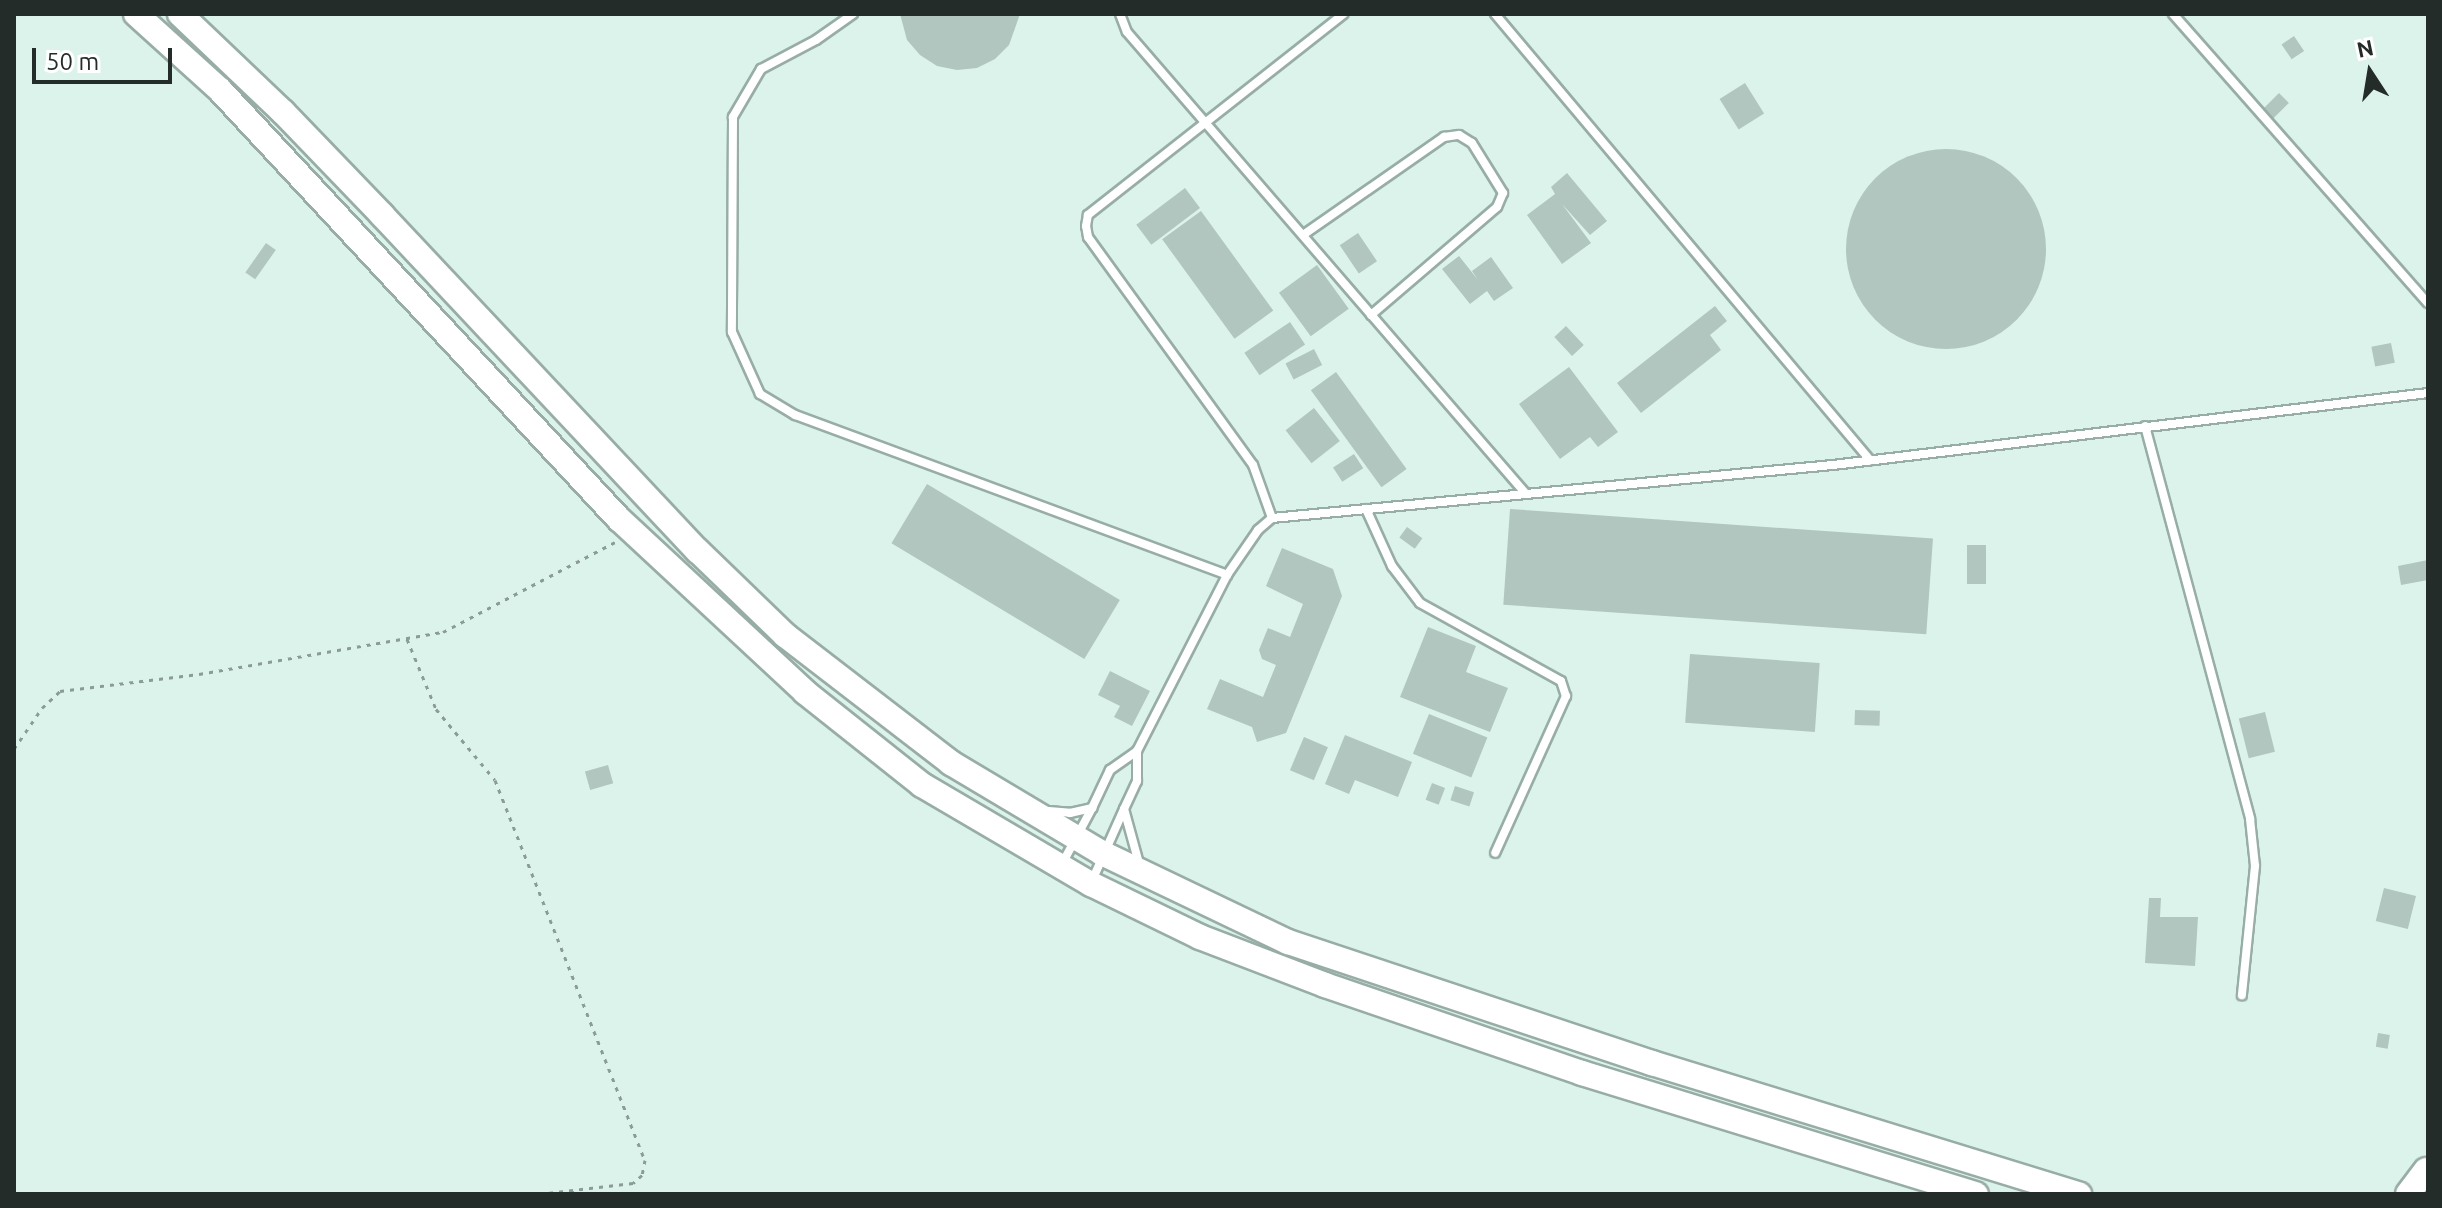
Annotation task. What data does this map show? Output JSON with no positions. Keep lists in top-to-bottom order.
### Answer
{
  "scale_bar": "50 m",
  "north": "top"
}
